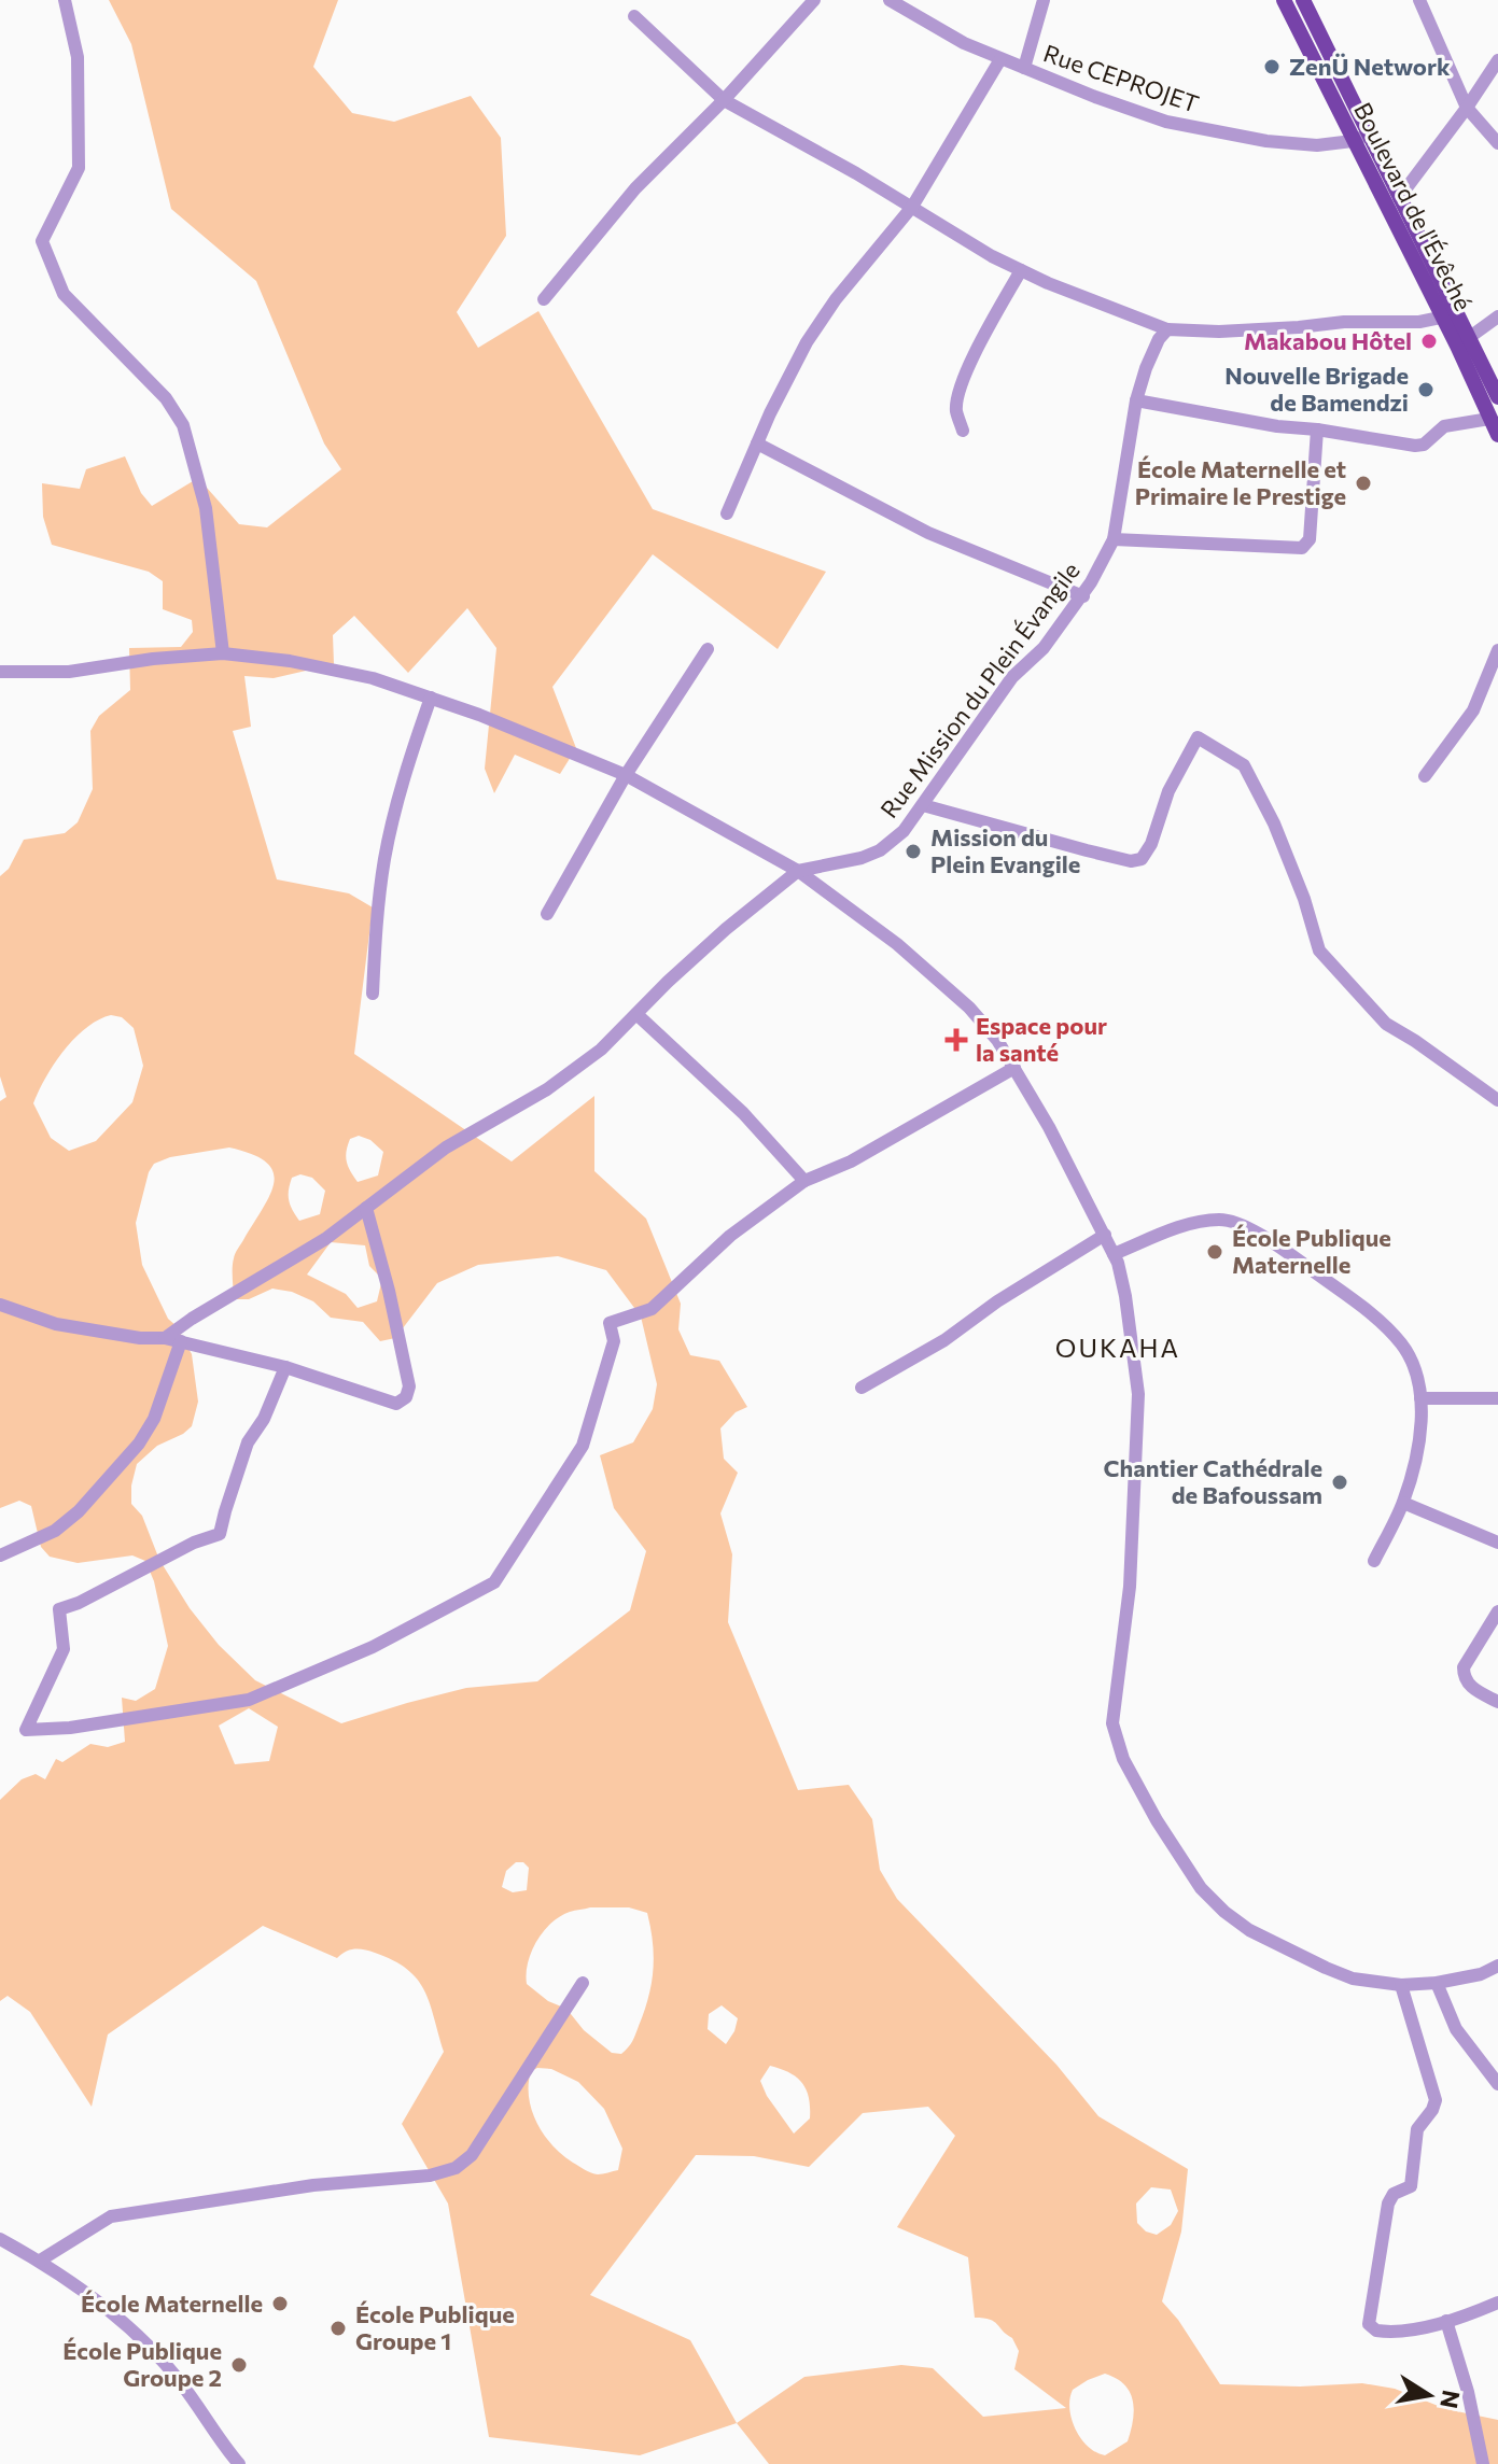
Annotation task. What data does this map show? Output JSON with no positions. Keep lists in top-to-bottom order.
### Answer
{
  "streets": {
    "main road": ["Boulevard de l'Évêché"],
    "street": ["Rue CEPROJET", "Rue Mission du Plein Évangile"]
  },
  "crossings": [
    ["Rue CEPROJET", "Boulevard de l'Évêché"]
  ],
  "districts": ["OUKAHA"],
  "places": {
    "other": [
      "ZenÜ Network",
      "Makabou Hôtel",
      "Nouvelle Brigade de Bamendzi",
      "École Maternelle et Primaire le Prestige",
      "Mission du Plein Evangile",
      "École Publique Maternelle",
      "Chantier Cathédrale de Bafoussam",
      "École Maternelle",
      "École Publique Groupe 1",
      "École Publique Groupe 2"
    ],
    "health": ["Espace pour la santé"]
  },
  "north": "right"
}
